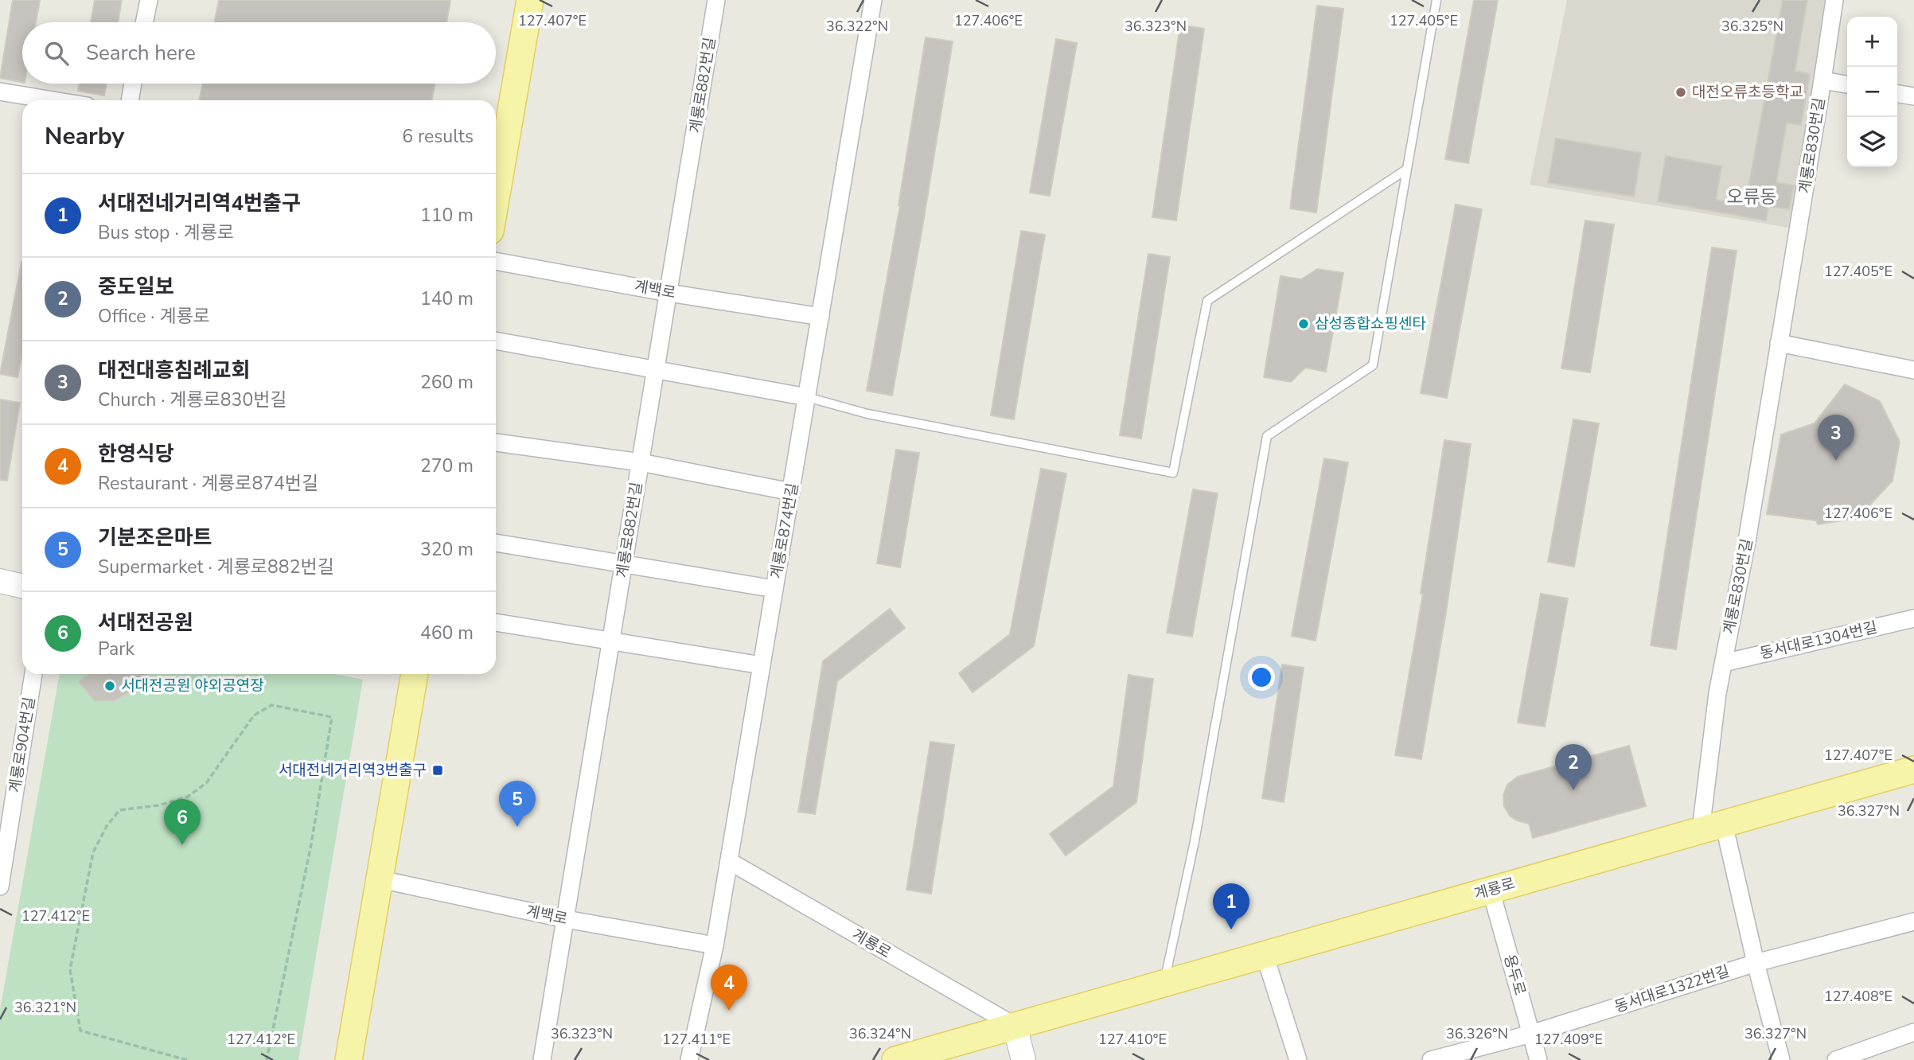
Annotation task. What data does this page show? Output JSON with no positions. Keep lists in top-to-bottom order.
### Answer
{
  "streets": {
    "main road": ["계룡로"],
    "street": [
      "계룡로882번길",
      "계룡로830번길",
      "계백로",
      "계룡로874번길",
      "동서대로1304번길",
      "계룡로904번길",
      "용두로",
      "동서대로1322번길"
    ]
  },
  "crossings": [
    ["계룡로882번길", "계백로"],
    ["계룡로830번길", "동서대로1304번길"],
    ["계룡로830번길", "계룡로"],
    ["계백로", "계룡로874번길"],
    ["계룡로874번길", "계룡로"],
    ["계룡로", "용두로"],
    ["용두로", "동서대로1322번길"]
  ],
  "districts": ["오류동"],
  "places": {
    "other": ["대전오류초등학교", "삼성종합쇼핑센타", "서대전공원 야외공연장"],
    "transit": ["서대전네거리역3번출구"]
  },
  "page": {
    "map_buttons": ["+", "−"],
    "search": "Search here",
    "heading": ["Nearby", "6 results"],
    "list": [
      {
        "mark": "1",
        "name": "서대전네거리역4번출구",
        "note": "Bus stop · 계룡로",
        "value": "110 m"
      },
      {
        "mark": "2",
        "name": "중도일보",
        "note": "Office · 계룡로",
        "value": "140 m"
      },
      {
        "mark": "3",
        "name": "대전대흥침례교회",
        "note": "Church · 계룡로830번길",
        "value": "260 m"
      },
      {
        "mark": "4",
        "name": "한영식당",
        "note": "Restaurant · 계룡로874번길",
        "value": "270 m"
      },
      {
        "mark": "5",
        "name": "기분조은마트",
        "note": "Supermarket · 계룡로882번길",
        "value": "320 m"
      },
      {
        "mark": "6",
        "name": "서대전공원",
        "note": "Park",
        "value": "460 m"
      }
    ],
    "pins": [
      "3",
      "2",
      "5",
      "6",
      "1",
      "4"
    ]
  },
  "coordinates": [
    "127.405°E",
    "127.407°E",
    "127.406°E",
    "36.322°N",
    "36.323°N",
    "36.325°N",
    "36.327°N",
    "127.412°E",
    "127.408°E",
    "36.321°N",
    "36.324°N",
    "36.326°N",
    "127.411°E",
    "127.410°E",
    "127.409°E"
  ]
}
